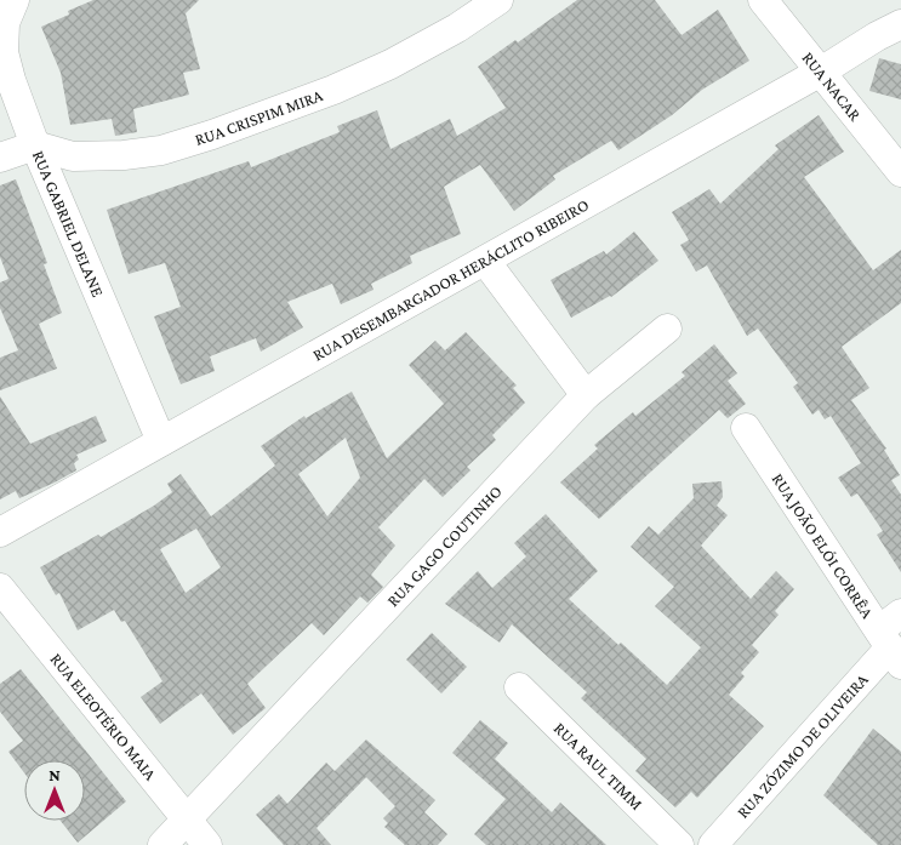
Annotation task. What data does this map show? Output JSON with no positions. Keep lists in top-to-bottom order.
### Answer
{
  "streets": {
    "street": [
      "RUA NACAR",
      "RUA CRISPIM MIRA",
      "RUA GABRIEL DELANE",
      "RUA DESEMBARGADOR HERÁCLITO RIBEIRO",
      "RUA GAGO COUTINHO",
      "RUA JOÃO ELÓI CORRÊA",
      "RUA ELEOTÉRIO MAIA",
      "RUA ZÓZIMO DE OLIVEIRA",
      "RUA RAUL TIMM"
    ]
  },
  "crossings": [
    ["RUA NACAR", "RUA DESEMBARGADOR HERÁCLITO RIBEIRO"],
    ["RUA CRISPIM MIRA", "RUA GABRIEL DELANE"],
    ["RUA GABRIEL DELANE", "RUA DESEMBARGADOR HERÁCLITO RIBEIRO"],
    ["RUA GAGO COUTINHO", "RUA ELEOTÉRIO MAIA"],
    ["RUA JOÃO ELÓI CORRÊA", "RUA ZÓZIMO DE OLIVEIRA"]
  ],
  "north": "top"
}
